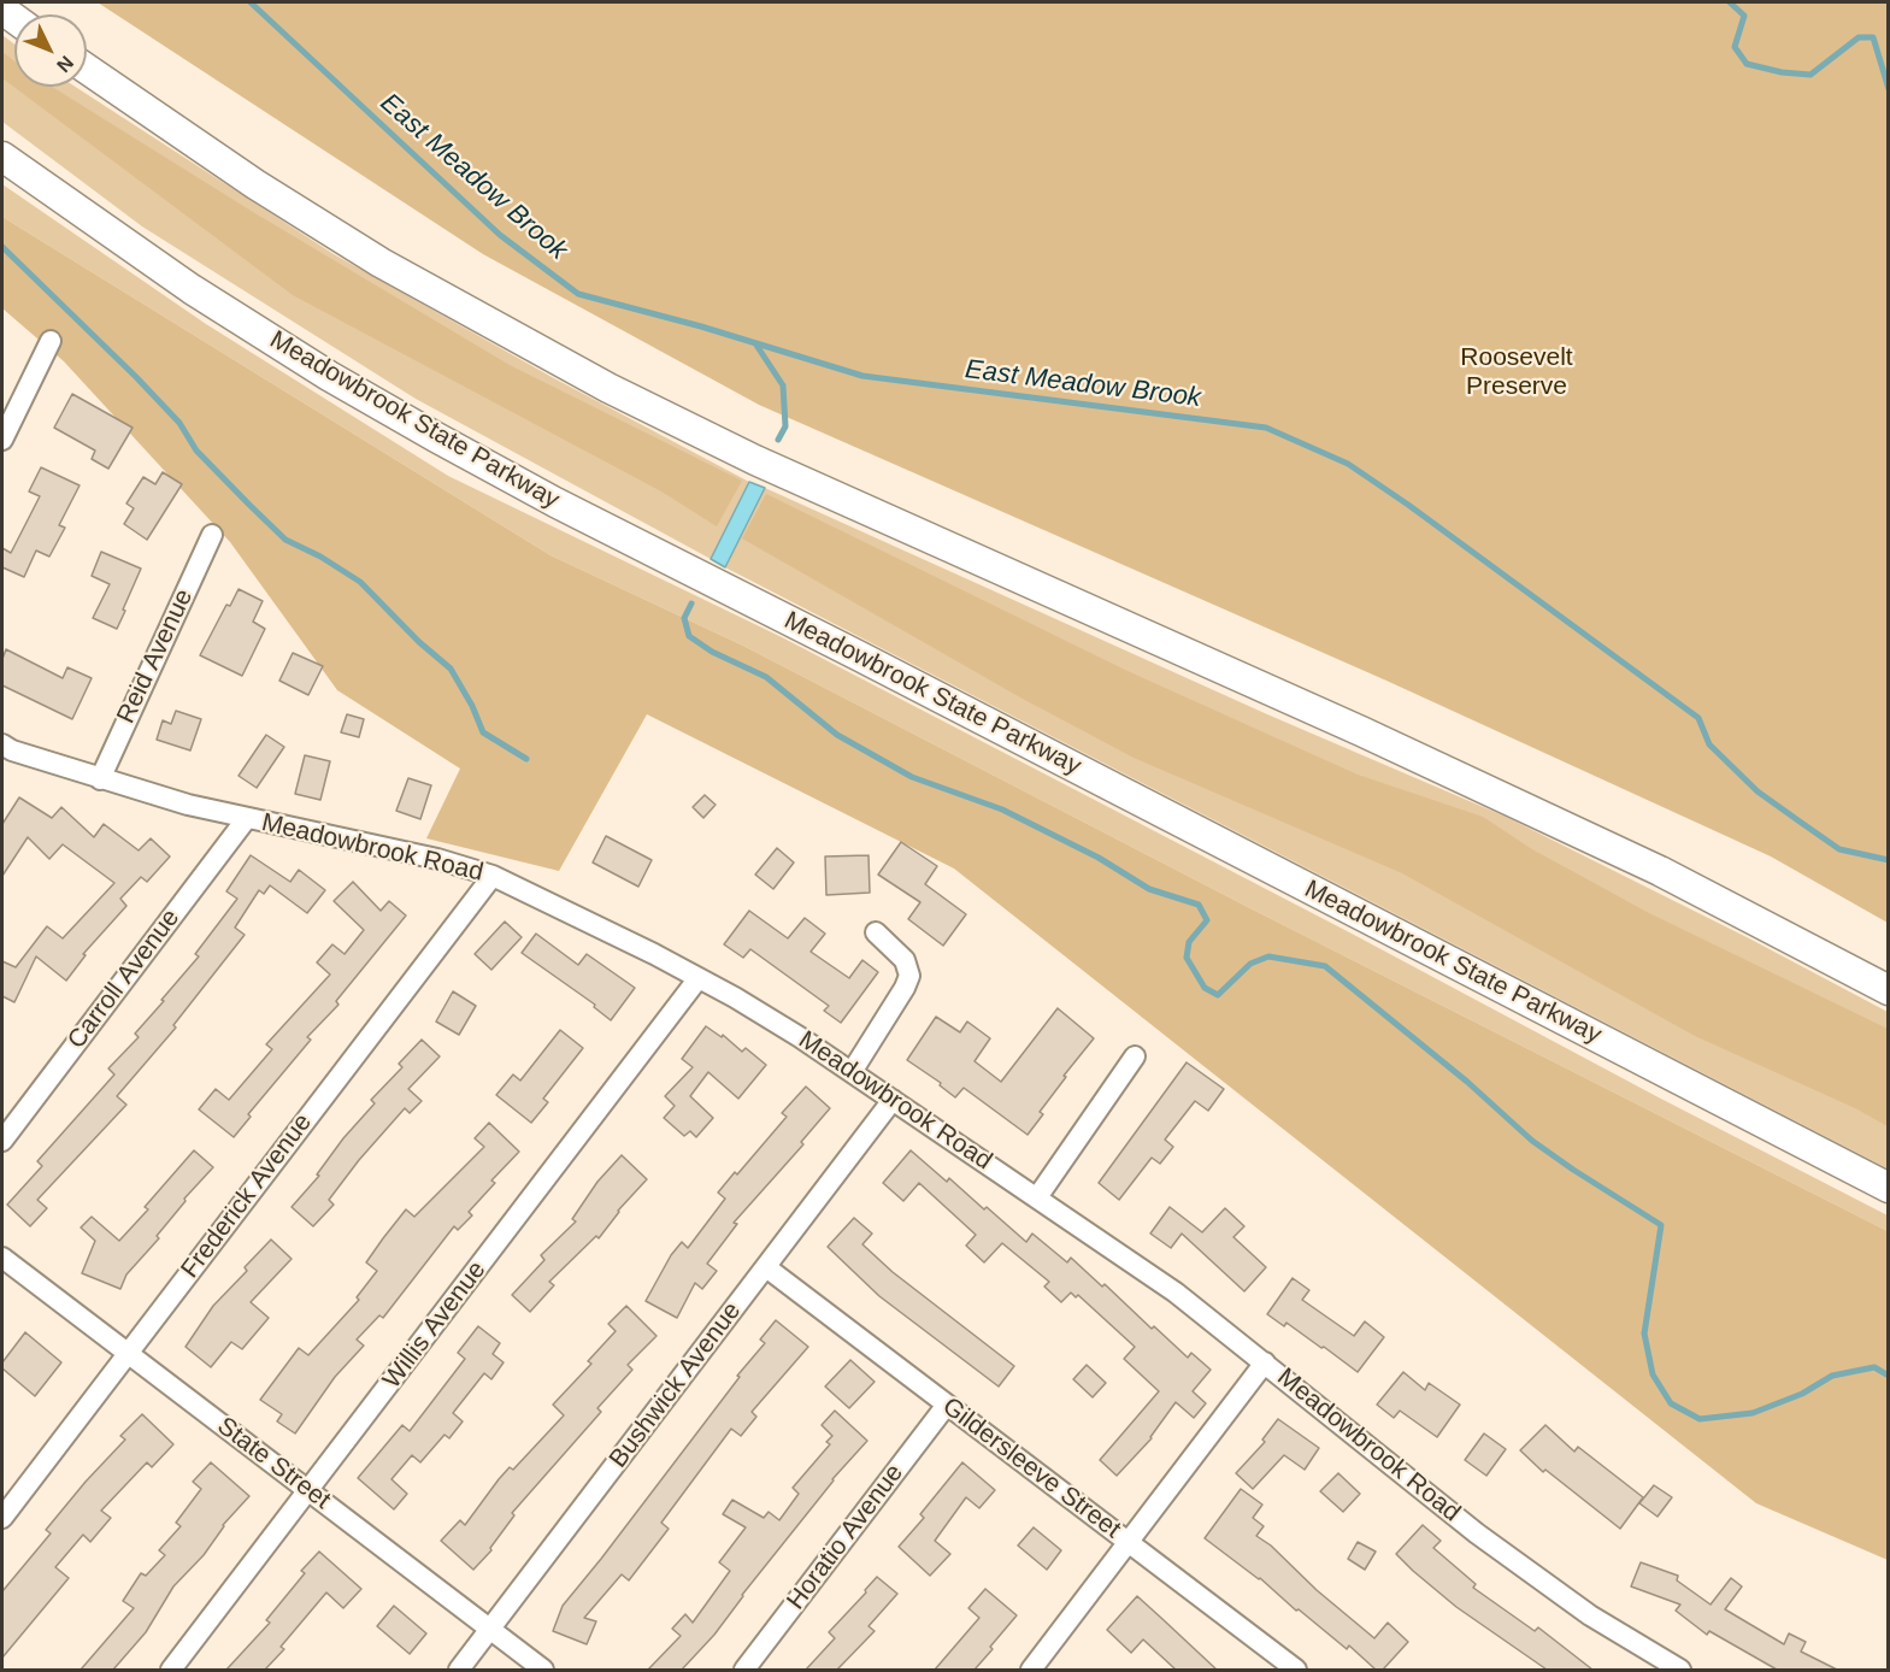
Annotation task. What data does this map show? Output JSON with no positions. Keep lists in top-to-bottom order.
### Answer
{
  "streets": {
    "highway": ["Meadowbrook State Parkway"],
    "street": [
      "Reid Avenue",
      "Meadowbrook Road",
      "Carroll Avenue",
      "Frederick Avenue",
      "Willis Avenue",
      "Bushwick Avenue",
      "State Street",
      "Gildersleeve Street",
      "Horatio Avenue"
    ]
  },
  "crossings": [
    ["Reid Avenue", "Meadowbrook Road"],
    ["Meadowbrook Road", "Carroll Avenue"],
    ["Meadowbrook Road", "Frederick Avenue"],
    ["Meadowbrook Road", "Willis Avenue"],
    ["Meadowbrook Road", "Bushwick Avenue"],
    ["Frederick Avenue", "State Street"],
    ["Willis Avenue", "State Street"],
    ["Bushwick Avenue", "State Street"],
    ["Bushwick Avenue", "Gildersleeve Street"],
    ["Gildersleeve Street", "Horatio Avenue"]
  ],
  "water": ["East Meadow Brook"],
  "parks": ["Roosevelt Preserve"],
  "north": "bottom right"
}
